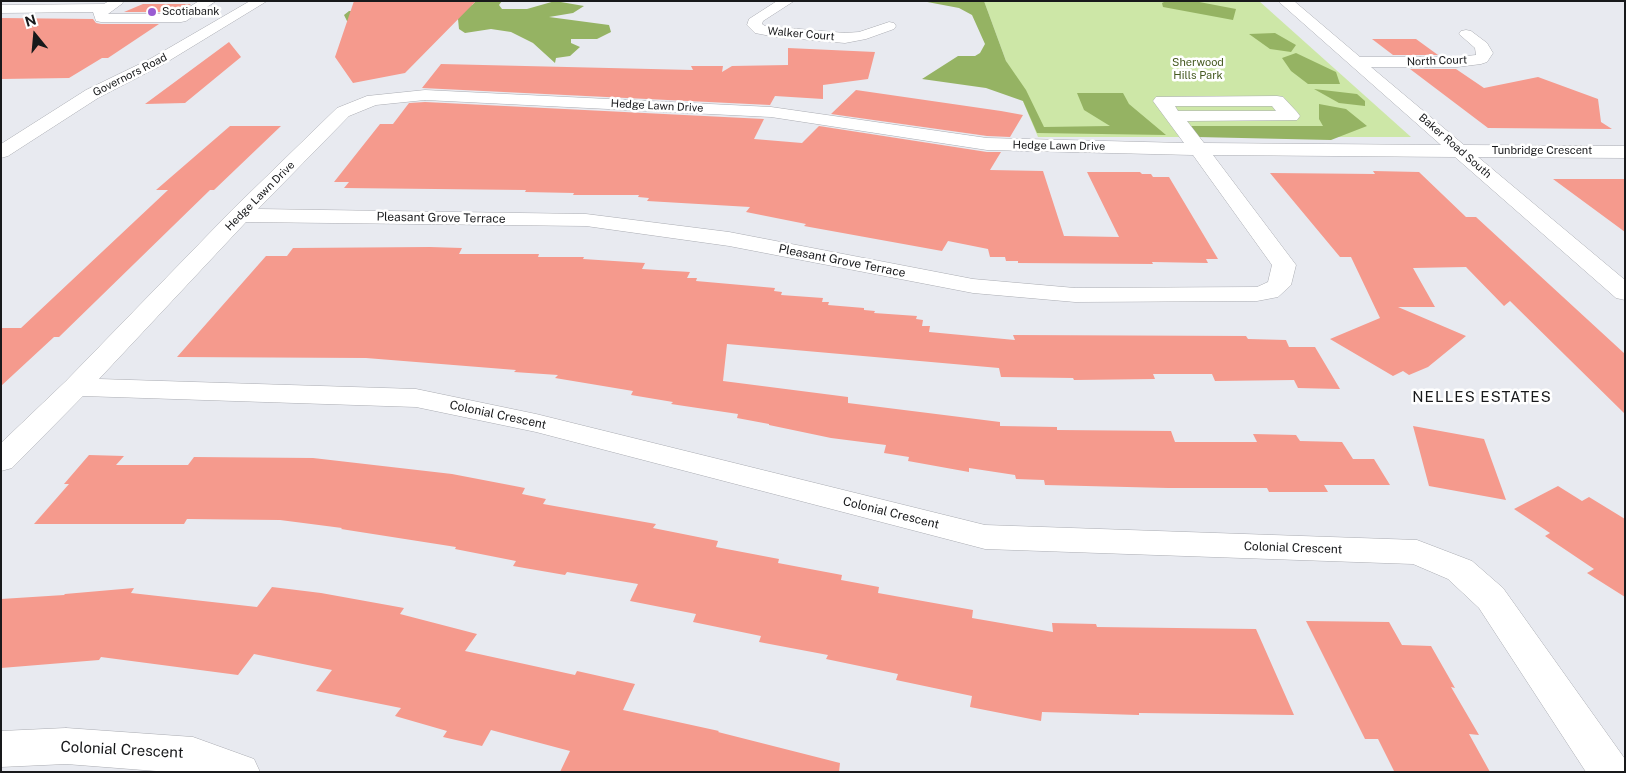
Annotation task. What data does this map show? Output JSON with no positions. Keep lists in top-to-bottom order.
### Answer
{
  "streets": {
    "street": [
      "Walker Court",
      "North Court",
      "Governors Road",
      "Hedge Lawn Drive",
      "Baker Road South",
      "Tunbridge Crescent",
      "Pleasant Grove Terrace",
      "Colonial Crescent"
    ]
  },
  "crossings": [
    ["North Court", "Baker Road South"],
    ["Hedge Lawn Drive", "Baker Road South"],
    ["Hedge Lawn Drive", "Tunbridge Crescent"],
    ["Hedge Lawn Drive", "Pleasant Grove Terrace"],
    ["Hedge Lawn Drive", "Colonial Crescent"],
    ["Baker Road South", "Tunbridge Crescent"]
  ],
  "districts": ["NELLES ESTATES"],
  "parks": ["Sherwood Hills Park"],
  "places": ["Scotiabank"],
  "north": "top"
}
